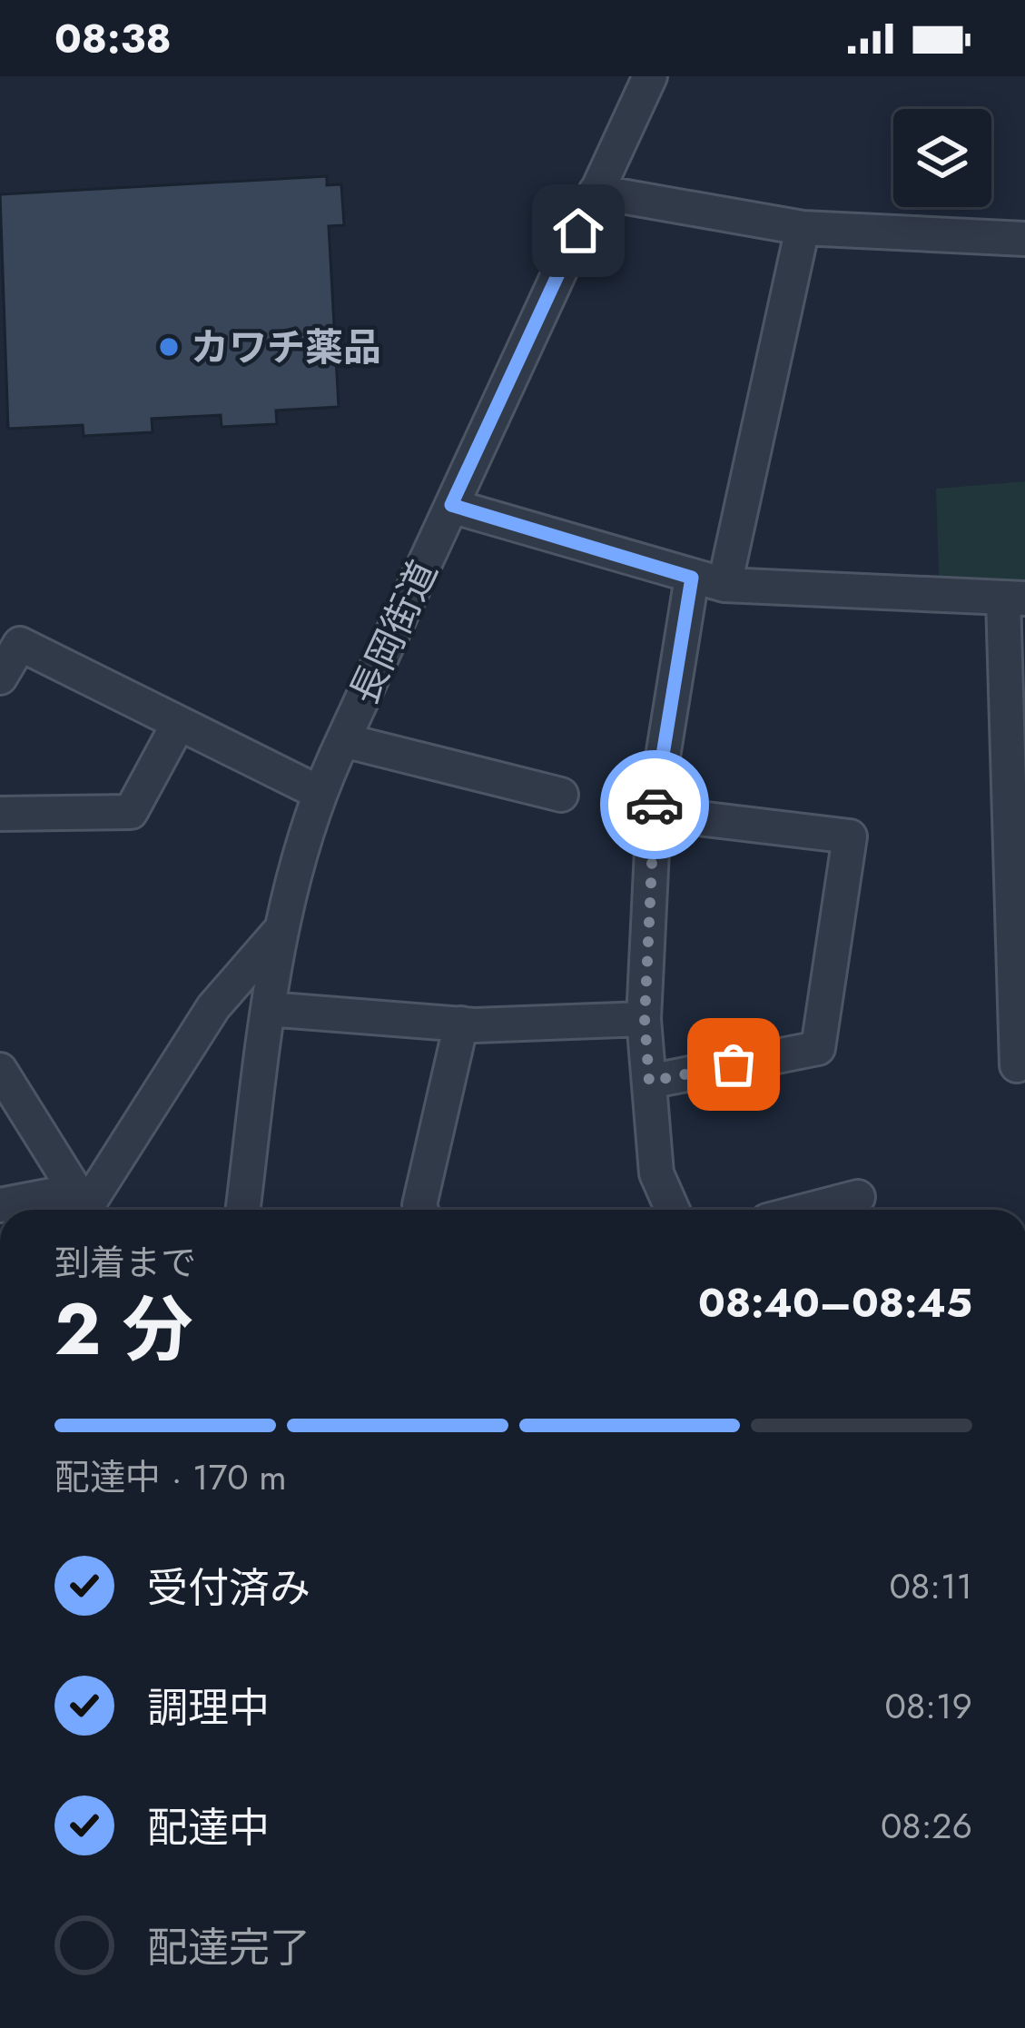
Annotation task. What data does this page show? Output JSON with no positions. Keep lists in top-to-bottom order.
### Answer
{
  "streets": {
    "street": ["長岡街道"]
  },
  "places": ["カワチ薬品"],
  "page": {
    "status": "08:38",
    "heading": ["2 分", "到着まで", "08:40–08:45"],
    "bar": "配達中 · 170 m",
    "list": [
      ["受付済み", "08:11"],
      ["調理中", "08:19"],
      ["配達中", "08:26"],
      "配達完了"
    ]
  }
}
